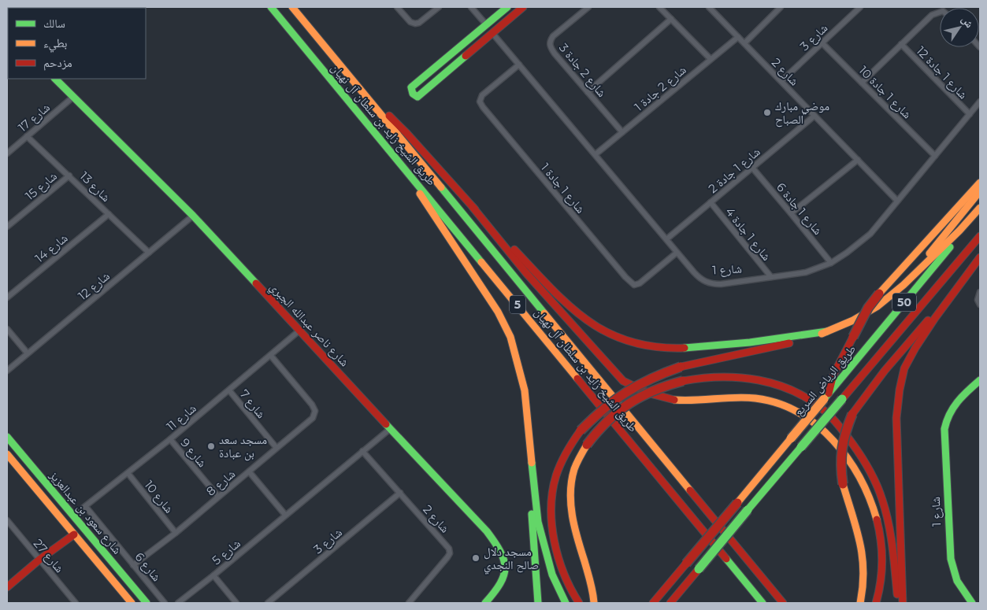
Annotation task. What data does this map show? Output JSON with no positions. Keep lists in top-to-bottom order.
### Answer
{
  "streets": {
    "main road": [
      "طريق الشيخ زايد بن سلطان آل نهيان",
      "شارع 1",
      "50",
      "5",
      "شارع ناصر عبدالله الجبري",
      "طريق الرياض السريع",
      "شارع سعود بن عبدالعزيز"
    ],
    "street": [
      "شارع 3",
      "شارع 2 جادة 3",
      "شارع 2",
      "شارع 1 جادة 12",
      "شارع 2 جادة 1",
      "شارع 1 جادة 10",
      "شارع 17",
      "شارع 1 جادة 2",
      "شارع 15",
      "شارع 13",
      "شارع 1 جادة 1",
      "شارع 1 جادة 6",
      "شارع 1 جادة 4",
      "شارع 14",
      "شارع 12",
      "شارع 7",
      "شارع 11",
      "شارع 9",
      "شارع 8",
      "شارع 10",
      "شارع 5",
      "شارع 27",
      "شارع 6"
    ]
  },
  "crossings": [
    ["شارع 3", "شارع 2"],
    ["شارع 3", "شارع 1 جادة 10"],
    ["شارع 2 جادة 3", "شارع 2 جادة 1"],
    ["شارع 2", "شارع 2 جادة 1"],
    ["شارع 2", "شارع 1 جادة 2"],
    ["شارع 2", "شارع 1"],
    ["شارع 2", "شارع 5"],
    ["شارع 1 جادة 12", "شارع 1"],
    ["شارع 2 جادة 1", "شارع 1"],
    ["شارع 1 جادة 10", "شارع 1"],
    ["شارع 17", "شارع 13"],
    ["شارع 17", "شارع ناصر عبدالله الجبري"],
    ["شارع 1 جادة 2", "شارع 1 جادة 6"],
    ["شارع 1 جادة 2", "شارع 1 جادة 4"],
    ["شارع 1 جادة 2", "شارع 1"],
    ["شارع 15", "شارع 13"],
    ["شارع 13", "شارع 14"],
    ["شارع 13", "شارع 12"],
    ["شارع 1 جادة 1", "شارع 1"],
    ["شارع 1 جادة 6", "شارع 1"],
    ["شارع 1 جادة 4", "شارع 1"],
    ["شارع 12", "شارع ناصر عبدالله الجبري"],
    ["شارع ناصر عبدالله الجبري", "شارع 11"],
    ["شارع ناصر عبدالله الجبري", "شارع 5"],
    ["شارع 7", "شارع 11"],
    ["شارع 7", "شارع 8"],
    ["شارع 11", "شارع 9"],
    ["شارع 11", "شارع 8"],
    ["شارع 11", "شارع 10"],
    ["شارع 11", "شارع سعود بن عبدالعزيز"],
    ["شارع 11", "شارع 6"],
    ["شارع 9", "شارع 8"],
    ["شارع 8", "شارع 10"],
    ["شارع 8", "شارع 6"]
  ],
  "places": ["موضي مبارك الصباح", "مسجد سعد بن عبادة", "مسجد دلال صالح النجدي"],
  "legend": ["سالك", "بطيء", "مزدحم"],
  "north": "top right"
}
